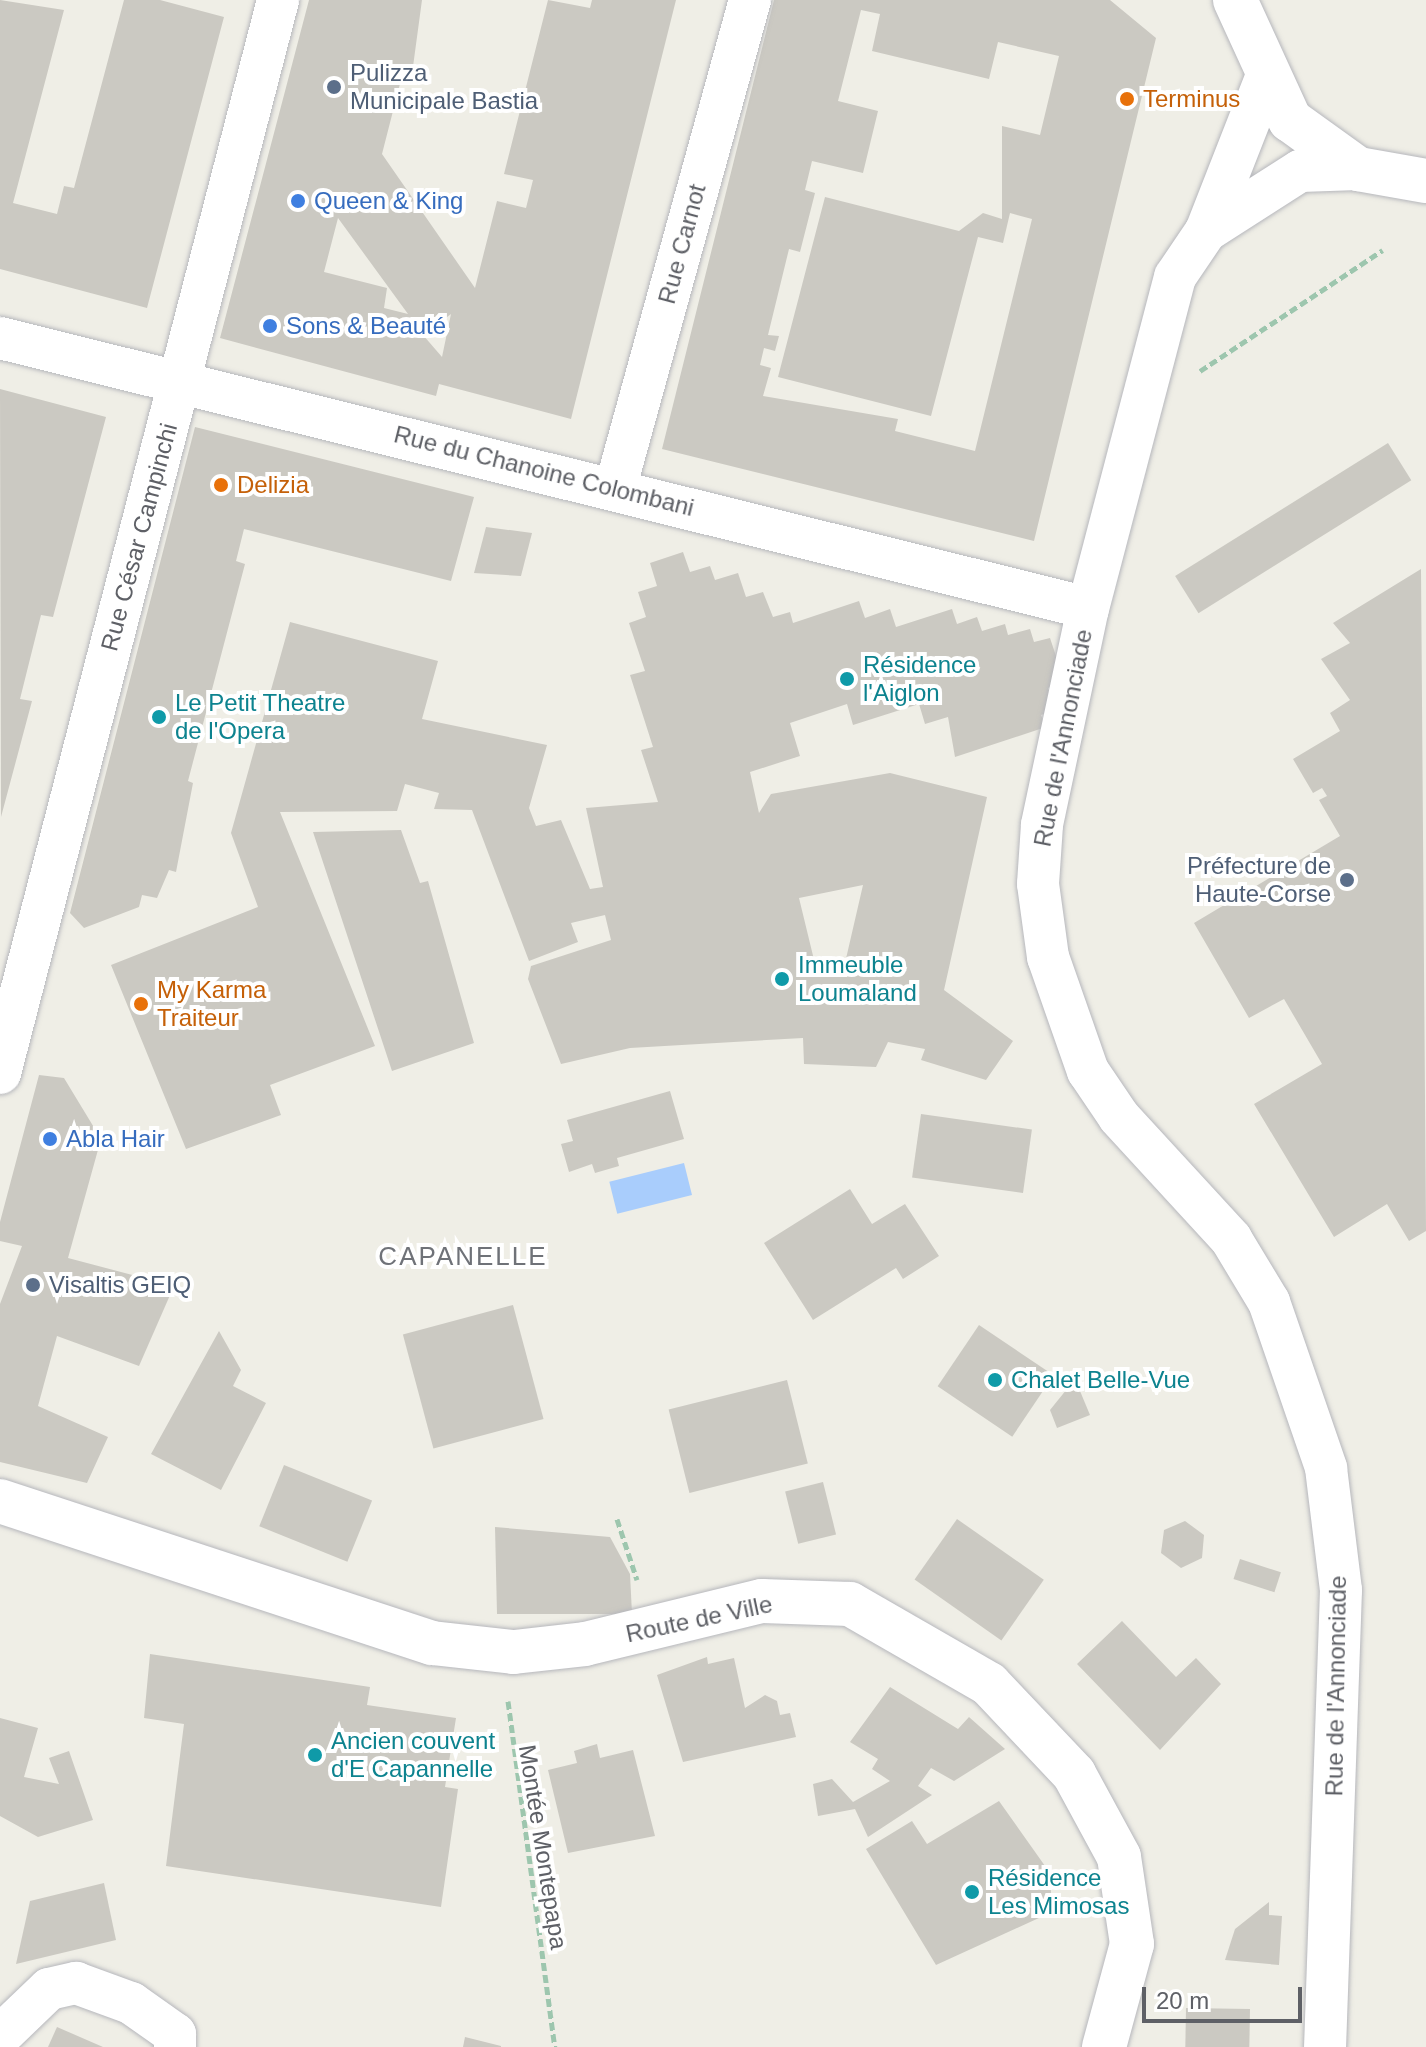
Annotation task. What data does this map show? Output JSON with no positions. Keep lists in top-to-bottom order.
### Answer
{
  "streets": {
    "street": [
      "Rue Carnot",
      "Rue du Chanoine Colombani",
      "Rue César Campinchi",
      "Rue de l'Annonciade",
      "Route de Ville"
    ],
    "path": ["Montée Montepapa"]
  },
  "crossings": [
    ["Rue Carnot", "Rue du Chanoine Colombani"],
    ["Rue du Chanoine Colombani", "Rue César Campinchi"],
    ["Rue du Chanoine Colombani", "Rue de l'Annonciade"],
    ["Route de Ville", "Montée Montepapa"]
  ],
  "districts": ["CAPANELLE"],
  "places": [
    "Pulizza Municipale Bastia",
    "Terminus",
    "Queen & King",
    "Sons & Beauté",
    "Delizia",
    "Résidence l'Aiglon",
    "Le Petit Theatre de l'Opera",
    "Préfecture de Haute-Corse",
    "Immeuble Loumaland",
    "My Karma Traiteur",
    "Abla Hair",
    "Visaltis GEIQ",
    "Chalet Belle-Vue",
    "Ancien couvent d'E Capannelle",
    "Résidence Les Mimosas"
  ],
  "scale_bar": "20 m"
}
